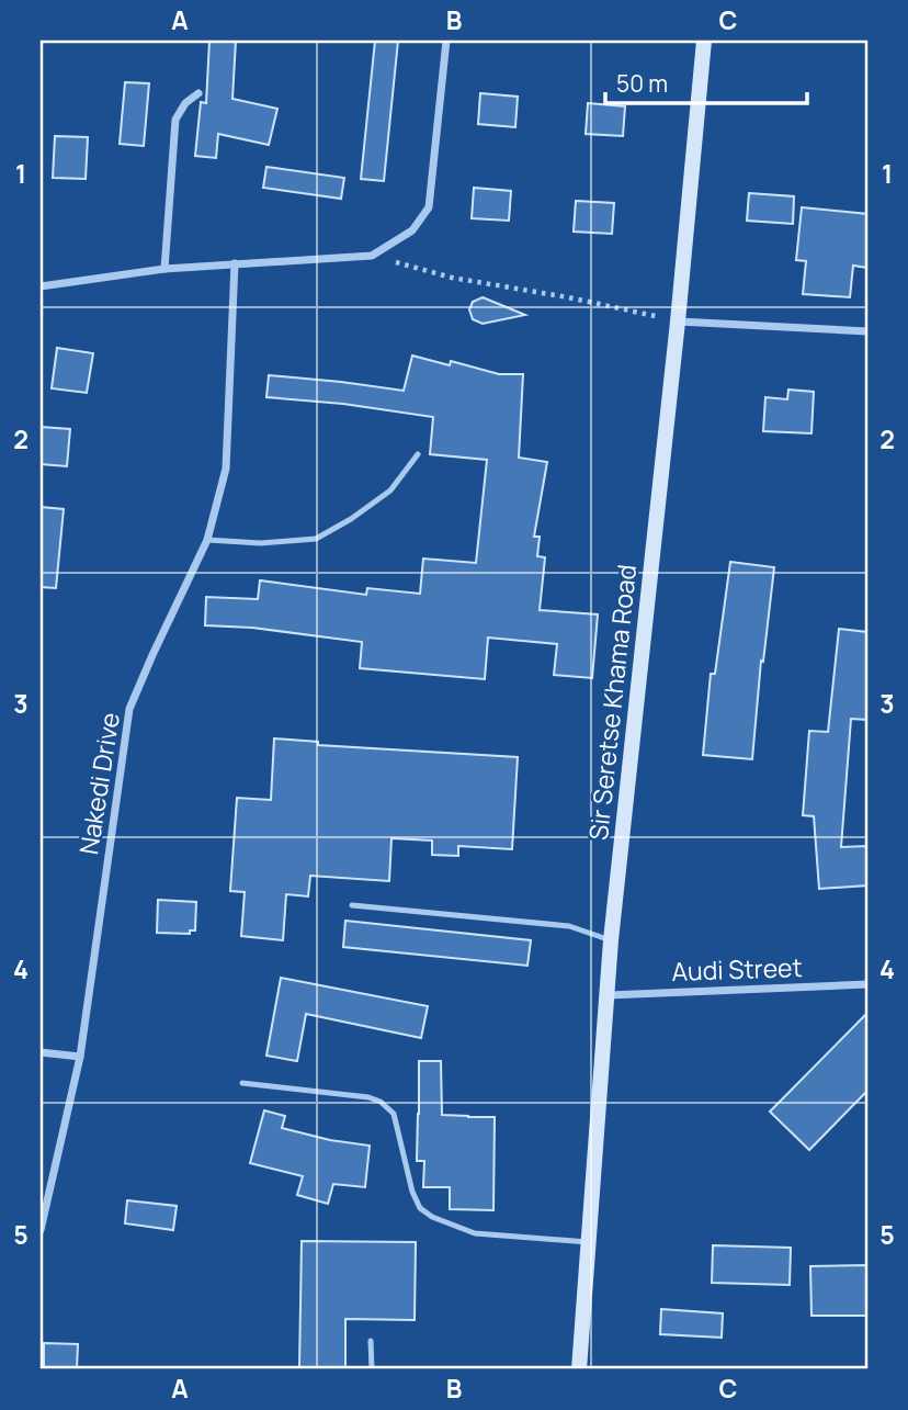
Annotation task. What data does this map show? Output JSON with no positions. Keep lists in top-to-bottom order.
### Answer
{
  "streets": {
    "main road": ["Sir Seretse Khama Road"],
    "street": ["Nakedi Drive", "Audi Street"]
  },
  "crossings": [
    ["Sir Seretse Khama Road", "Audi Street"]
  ],
  "scale_bar": "50 m",
  "grid": {
    "columns": ["A", "B", "C"],
    "rows": [
      "1",
      "2",
      "3",
      "4",
      "5"
    ]
  }
}
